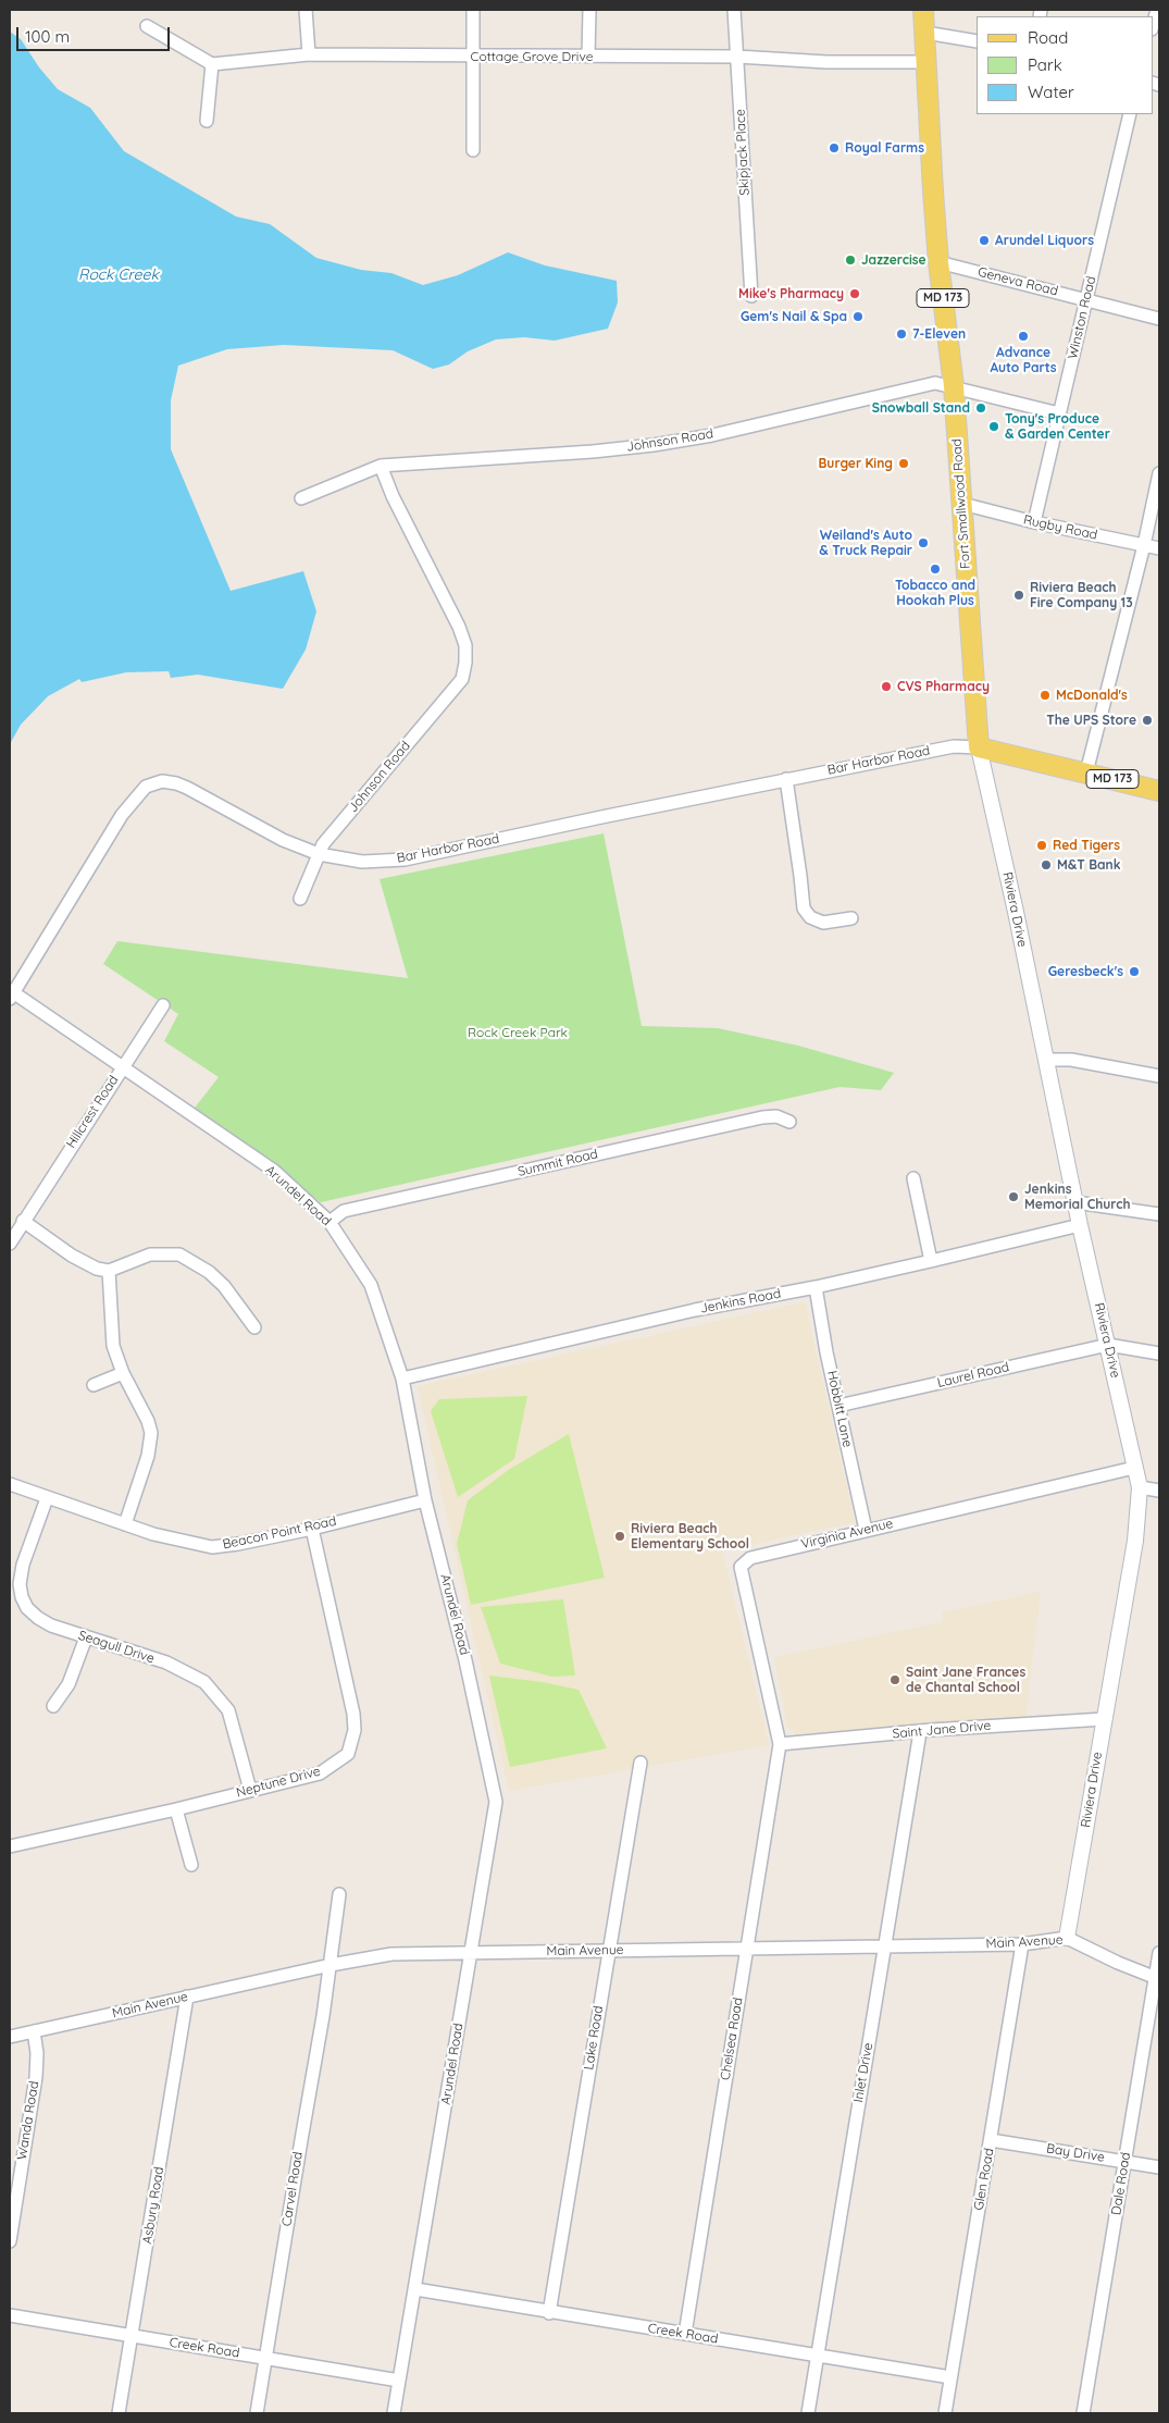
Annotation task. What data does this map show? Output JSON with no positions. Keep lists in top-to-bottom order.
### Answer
{
  "streets": {
    "main road": ["MD 173", "Fort Smallwood Road"],
    "street": [
      "Cottage Grove Drive",
      "Skipjack Place",
      "Geneva Road",
      "Winston Road",
      "Johnson Road",
      "Rugby Road",
      "Bar Harbor Road",
      "Riviera Drive",
      "Hillcrest Road",
      "Summit Road",
      "Arundel Road",
      "Jenkins Road",
      "Laurel Road",
      "Hobbitt Lane",
      "Beacon Point Road",
      "Virginia Avenue",
      "Seagull Drive",
      "Saint Jane Drive",
      "Neptune Drive",
      "Main Avenue",
      "Lake Road",
      "Chelsea Road",
      "Inlet Drive",
      "Wanda Road",
      "Bay Drive",
      "Glen Road",
      "Dale Road",
      "Carvel Road",
      "Asbury Road",
      "Creek Road"
    ]
  },
  "crossings": [
    ["Cottage Grove Drive", "Skipjack Place"],
    ["Cottage Grove Drive", "Fort Smallwood Road"],
    ["Geneva Road", "Winston Road"],
    ["Geneva Road", "Fort Smallwood Road"],
    ["MD 173", "Fort Smallwood Road"],
    ["MD 173", "Bar Harbor Road"],
    ["MD 173", "Riviera Drive"],
    ["Winston Road", "Johnson Road"],
    ["Winston Road", "Rugby Road"],
    ["Johnson Road", "Fort Smallwood Road"],
    ["Johnson Road", "Bar Harbor Road"],
    ["Fort Smallwood Road", "Rugby Road"],
    ["Fort Smallwood Road", "Bar Harbor Road"],
    ["Fort Smallwood Road", "Riviera Drive"],
    ["Bar Harbor Road", "Riviera Drive"],
    ["Bar Harbor Road", "Arundel Road"],
    ["Riviera Drive", "Jenkins Road"],
    ["Riviera Drive", "Laurel Road"],
    ["Riviera Drive", "Virginia Avenue"],
    ["Riviera Drive", "Saint Jane Drive"],
    ["Riviera Drive", "Main Avenue"],
    ["Hillcrest Road", "Arundel Road"],
    ["Summit Road", "Arundel Road"],
    ["Arundel Road", "Jenkins Road"],
    ["Arundel Road", "Beacon Point Road"],
    ["Arundel Road", "Main Avenue"],
    ["Arundel Road", "Creek Road"],
    ["Jenkins Road", "Hobbitt Lane"],
    ["Laurel Road", "Hobbitt Lane"],
    ["Hobbitt Lane", "Virginia Avenue"],
    ["Beacon Point Road", "Seagull Drive"],
    ["Beacon Point Road", "Neptune Drive"],
    ["Virginia Avenue", "Saint Jane Drive"],
    ["Virginia Avenue", "Chelsea Road"],
    ["Seagull Drive", "Neptune Drive"],
    ["Saint Jane Drive", "Chelsea Road"],
    ["Saint Jane Drive", "Inlet Drive"],
    ["Main Avenue", "Lake Road"],
    ["Main Avenue", "Chelsea Road"],
    ["Main Avenue", "Inlet Drive"],
    ["Main Avenue", "Wanda Road"],
    ["Main Avenue", "Glen Road"],
    ["Main Avenue", "Dale Road"],
    ["Main Avenue", "Carvel Road"],
    ["Main Avenue", "Asbury Road"],
    ["Lake Road", "Creek Road"],
    ["Chelsea Road", "Creek Road"],
    ["Inlet Drive", "Creek Road"],
    ["Bay Drive", "Glen Road"],
    ["Bay Drive", "Dale Road"],
    ["Glen Road", "Creek Road"],
    ["Carvel Road", "Creek Road"],
    ["Asbury Road", "Creek Road"]
  ],
  "water": ["Rock Creek"],
  "parks": ["Rock Creek Park"],
  "places": [
    "Royal Farms",
    "Arundel Liquors",
    "Jazzercise",
    "Mike's Pharmacy",
    "Gem's Nail & Spa",
    "7-Eleven",
    "Advance Auto Parts",
    "Snowball Stand",
    "Tony's Produce & Garden Center",
    "Burger King",
    "Weiland's Auto & Truck Repair",
    "Tobacco and Hookah Plus",
    "Riviera Beach Fire Company 13",
    "CVS Pharmacy",
    "McDonald's",
    "The UPS Store",
    "Red Tigers",
    "M&T Bank",
    "Geresbeck's",
    "Jenkins Memorial Church",
    "Riviera Beach Elementary School",
    "Saint Jane Frances de Chantal School"
  ],
  "legend": ["Road", "Park", "Water"],
  "scale_bar": "100 m"
}
